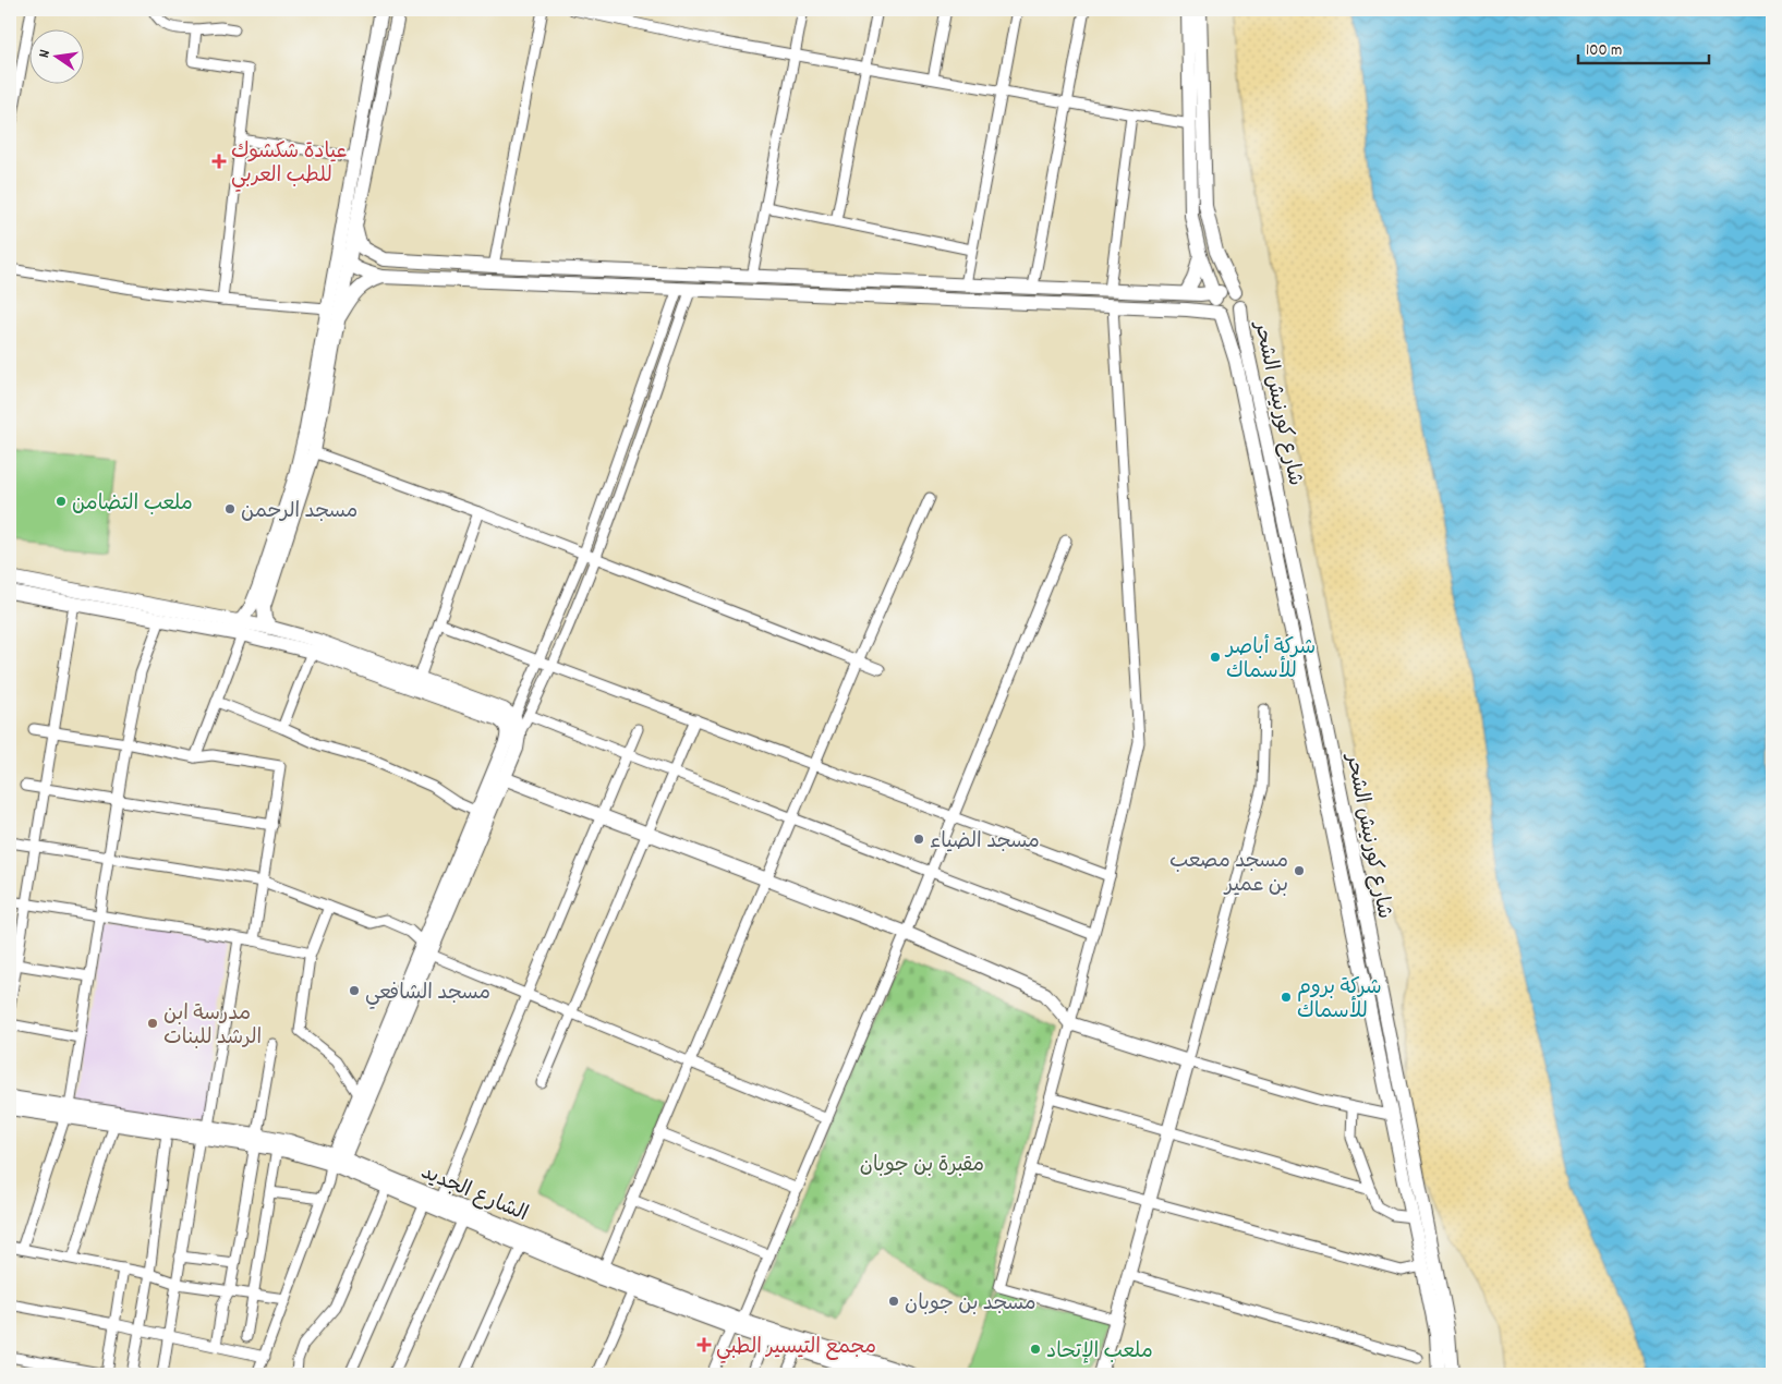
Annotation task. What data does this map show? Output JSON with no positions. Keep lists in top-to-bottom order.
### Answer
{
  "streets": {
    "street": ["شارع كورنيش الشحر", "الشارع الجديد"]
  },
  "parks": ["مقبرة بن جوبان"],
  "places": {
    "health": ["عيادة شكشوك للطب العربي", "مجمع التيسير الطبي"],
    "other": [
      "ملعب التضامن",
      "مسجد الرحمن",
      "شركة أباصر للأسماك",
      "مسجد الضياء",
      "مسجد مصعب بن عمير",
      "مسجد الشافعي",
      "شركة بروم للأسماك",
      "مدرسة ابن الرشد للبنات",
      "مسجد بن جوبان",
      "ملعب الإتحاد"
    ]
  },
  "scale_bar": "100 m",
  "north": "left"
}
